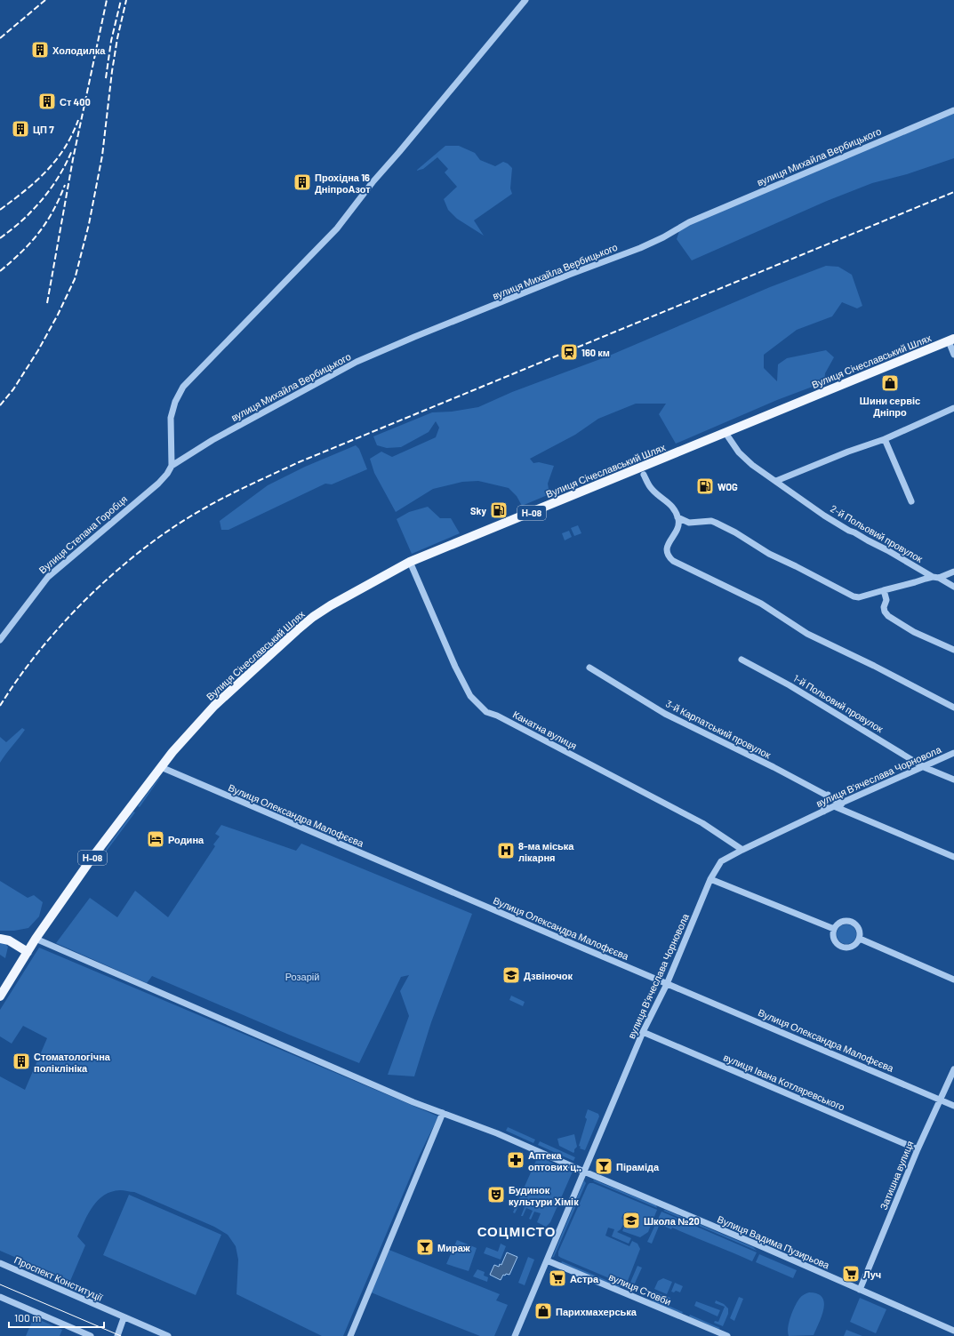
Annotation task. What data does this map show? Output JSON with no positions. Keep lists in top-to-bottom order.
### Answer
{
  "streets": {
    "main road": ["Вулиця Січеславський Шлях", "Н-08"],
    "street": [
      "вулиця Михайла Вербицького",
      "2-й Польовий провулок",
      "Вулиця Степана Горобця",
      "1-й Польовий провулок",
      "3-й Карпатський провулок",
      "Канатна вулиця",
      "вулиця Вʼячеслава Чорновола",
      "Вулиця Олександра Малофєєва",
      "вулиця Івана Котляревського",
      "Затишна вулиця",
      "Вулиця Вадима Пузирьова",
      "Проспект Конституції",
      "вулиця Стовби"
    ]
  },
  "crossings": [
    ["вулиця Михайла Вербицького", "Вулиця Степана Горобця"],
    ["Вулиця Січеславський Шлях", "2-й Польовий провулок"],
    ["Вулиця Січеславський Шлях", "Канатна вулиця"],
    ["Вулиця Січеславський Шлях", "Вулиця Олександра Малофєєва"],
    ["Вулиця Січеславський Шлях", "Вулиця Вадима Пузирьова"],
    ["1-й Польовий провулок", "вулиця Вʼячеслава Чорновола"],
    ["3-й Карпатський провулок", "вулиця Вʼячеслава Чорновола"],
    ["Канатна вулиця", "вулиця Вʼячеслава Чорновола"],
    ["вулиця Вʼячеслава Чорновола", "Вулиця Олександра Малофєєва"],
    ["вулиця Вʼячеслава Чорновола", "вулиця Івана Котляревського"],
    ["вулиця Вʼячеслава Чорновола", "Вулиця Вадима Пузирьова"],
    ["вулиця Вʼячеслава Чорновола", "вулиця Стовби"],
    ["Вулиця Олександра Малофєєва", "Затишна вулиця"],
    ["вулиця Івана Котляревського", "Затишна вулиця"],
    ["Затишна вулиця", "Вулиця Вадима Пузирьова"]
  ],
  "districts": ["СОЦМІСТО"],
  "parks": ["Розарій"],
  "places": {
    "building": [
      "Холодилка",
      "Ст 400",
      "ЦП 7",
      "Прохідна 16 ДніпроАзот",
      "Стоматологічна поліклініка"
    ],
    "station": ["160 км"],
    "shop": ["Шини сервіс Дніпро", "Парихмахерська"],
    "fuel station": ["WOG", "Sky"],
    "hotel": ["Родина"],
    "hospital": ["8-ма міська лікарня"],
    "school or university": ["Дзвіночок", "Школа №20"],
    "pharmacy": ["Аптека оптових ц‥"],
    "bar": ["Піраміда", "Мираж"],
    "theatre": ["Будинок культури Хімік"],
    "supermarket": ["Луч", "Астра"]
  },
  "scale_bar": "100 m"
}
